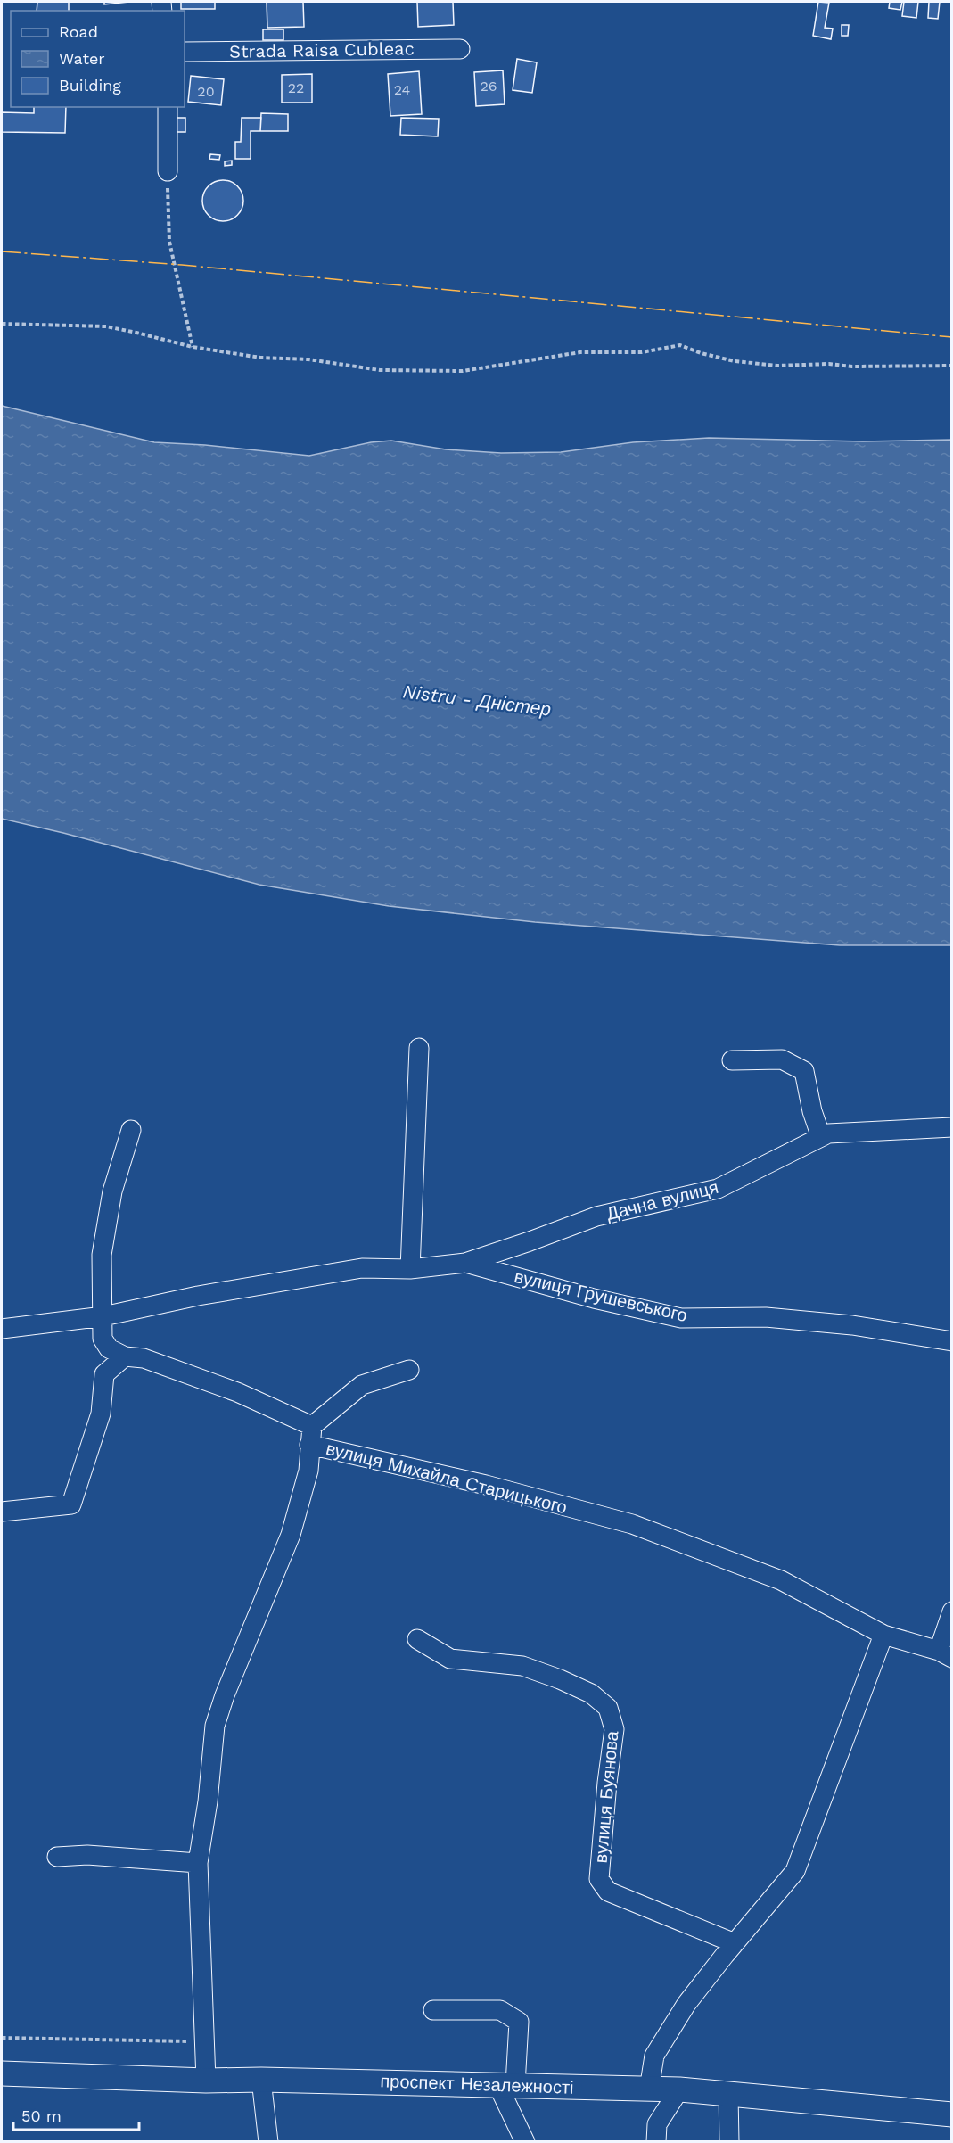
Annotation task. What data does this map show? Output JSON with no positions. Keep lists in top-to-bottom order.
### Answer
{
  "streets": {
    "main road": ["проспект Незалежності"],
    "street": [
      "Strada Raisa Cubleac",
      "Дачна вулиця",
      "вулиця Грушевського",
      "вулиця Михайла Старицького",
      "вулиця Буянова"
    ]
  },
  "crossings": [
    ["Дачна вулиця", "вулиця Грушевського"],
    ["вулиця Михайла Старицького", "проспект Незалежності"]
  ],
  "water": ["Nistru - Дністер"],
  "house_numbers": [
    "26",
    "22",
    "24",
    "20"
  ],
  "legend": ["Road", "Water", "Building"],
  "scale_bar": "50 m"
}
